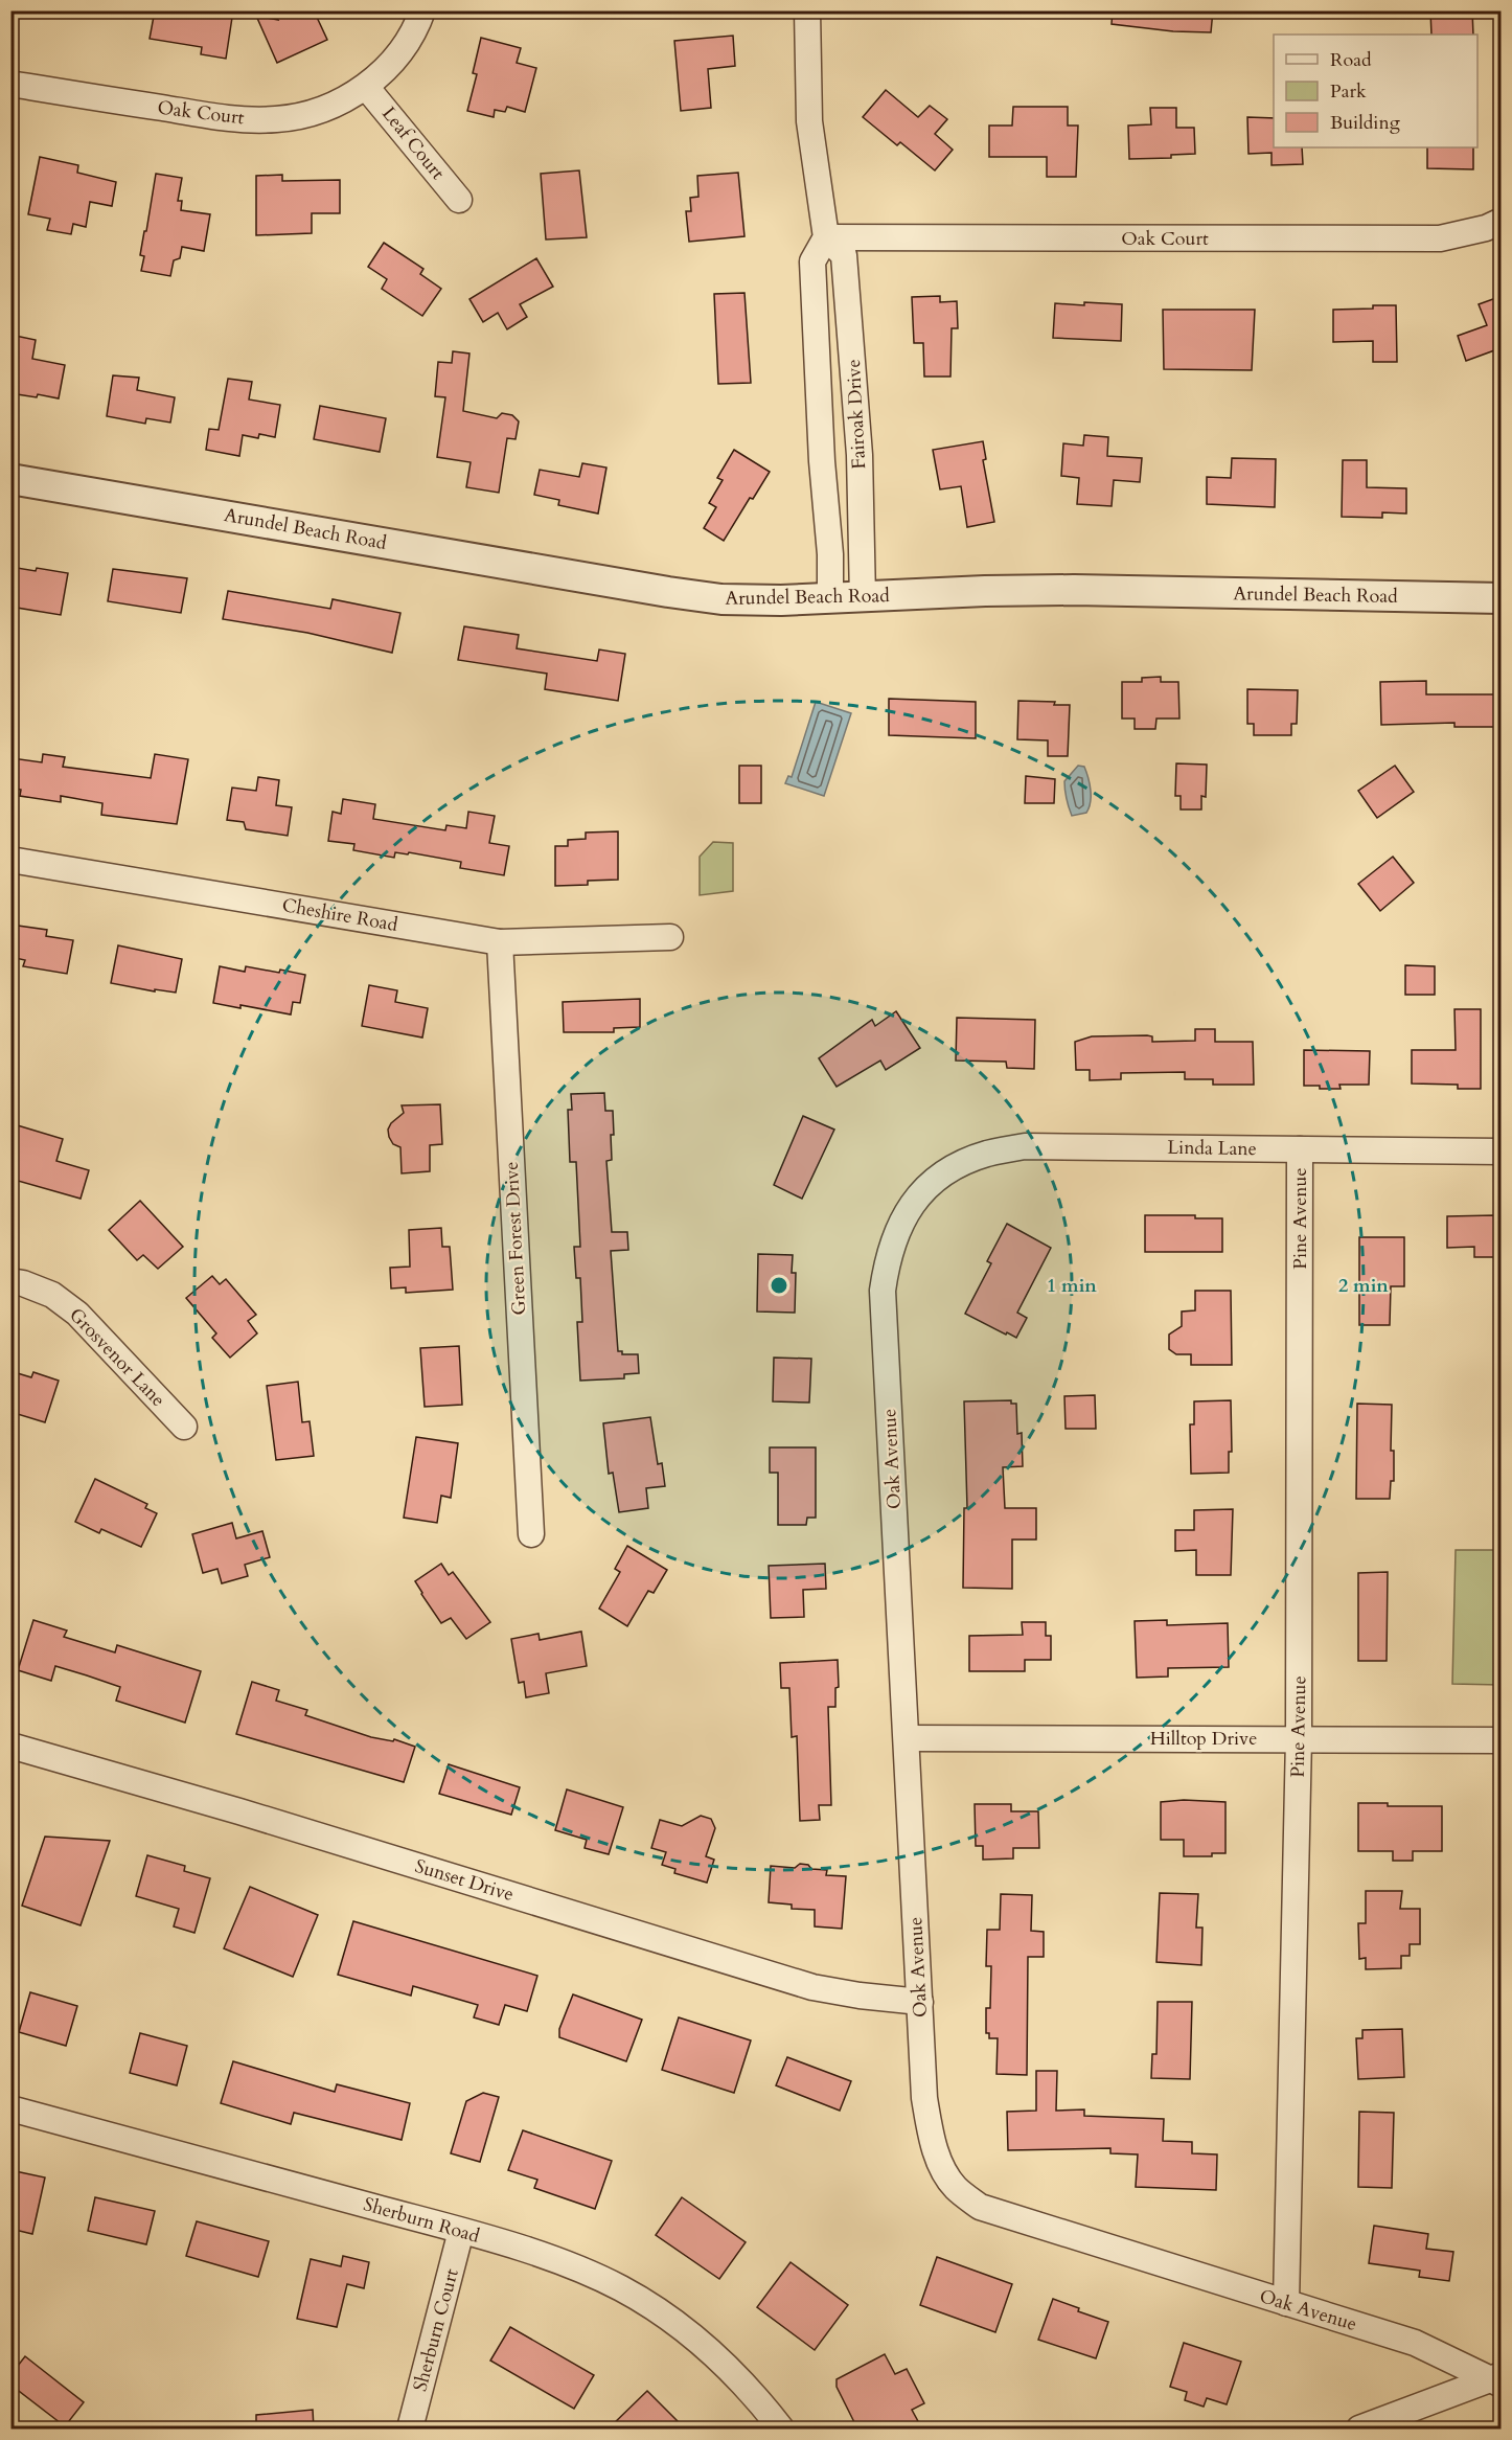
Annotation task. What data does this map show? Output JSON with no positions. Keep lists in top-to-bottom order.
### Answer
{
  "streets": {
    "street": [
      "Oak Court",
      "Leaf Court",
      "Fairoak Drive",
      "Arundel Beach Road",
      "Cheshire Road",
      "Linda Lane",
      "Pine Avenue",
      "Green Forest Drive",
      "Grosvenor Lane",
      "Oak Avenue",
      "Hilltop Drive",
      "Sunset Drive",
      "Sherburn Road",
      "Sherburn Court"
    ]
  },
  "crossings": [
    ["Oak Court", "Leaf Court"],
    ["Oak Court", "Fairoak Drive"],
    ["Fairoak Drive", "Arundel Beach Road"],
    ["Cheshire Road", "Green Forest Drive"],
    ["Linda Lane", "Pine Avenue"],
    ["Linda Lane", "Oak Avenue"],
    ["Pine Avenue", "Oak Avenue"],
    ["Pine Avenue", "Hilltop Drive"],
    ["Oak Avenue", "Hilltop Drive"],
    ["Oak Avenue", "Sunset Drive"],
    ["Sherburn Road", "Sherburn Court"]
  ],
  "legend": ["Road", "Park", "Building"],
  "rings": ["1 min", "2 min"]
}
